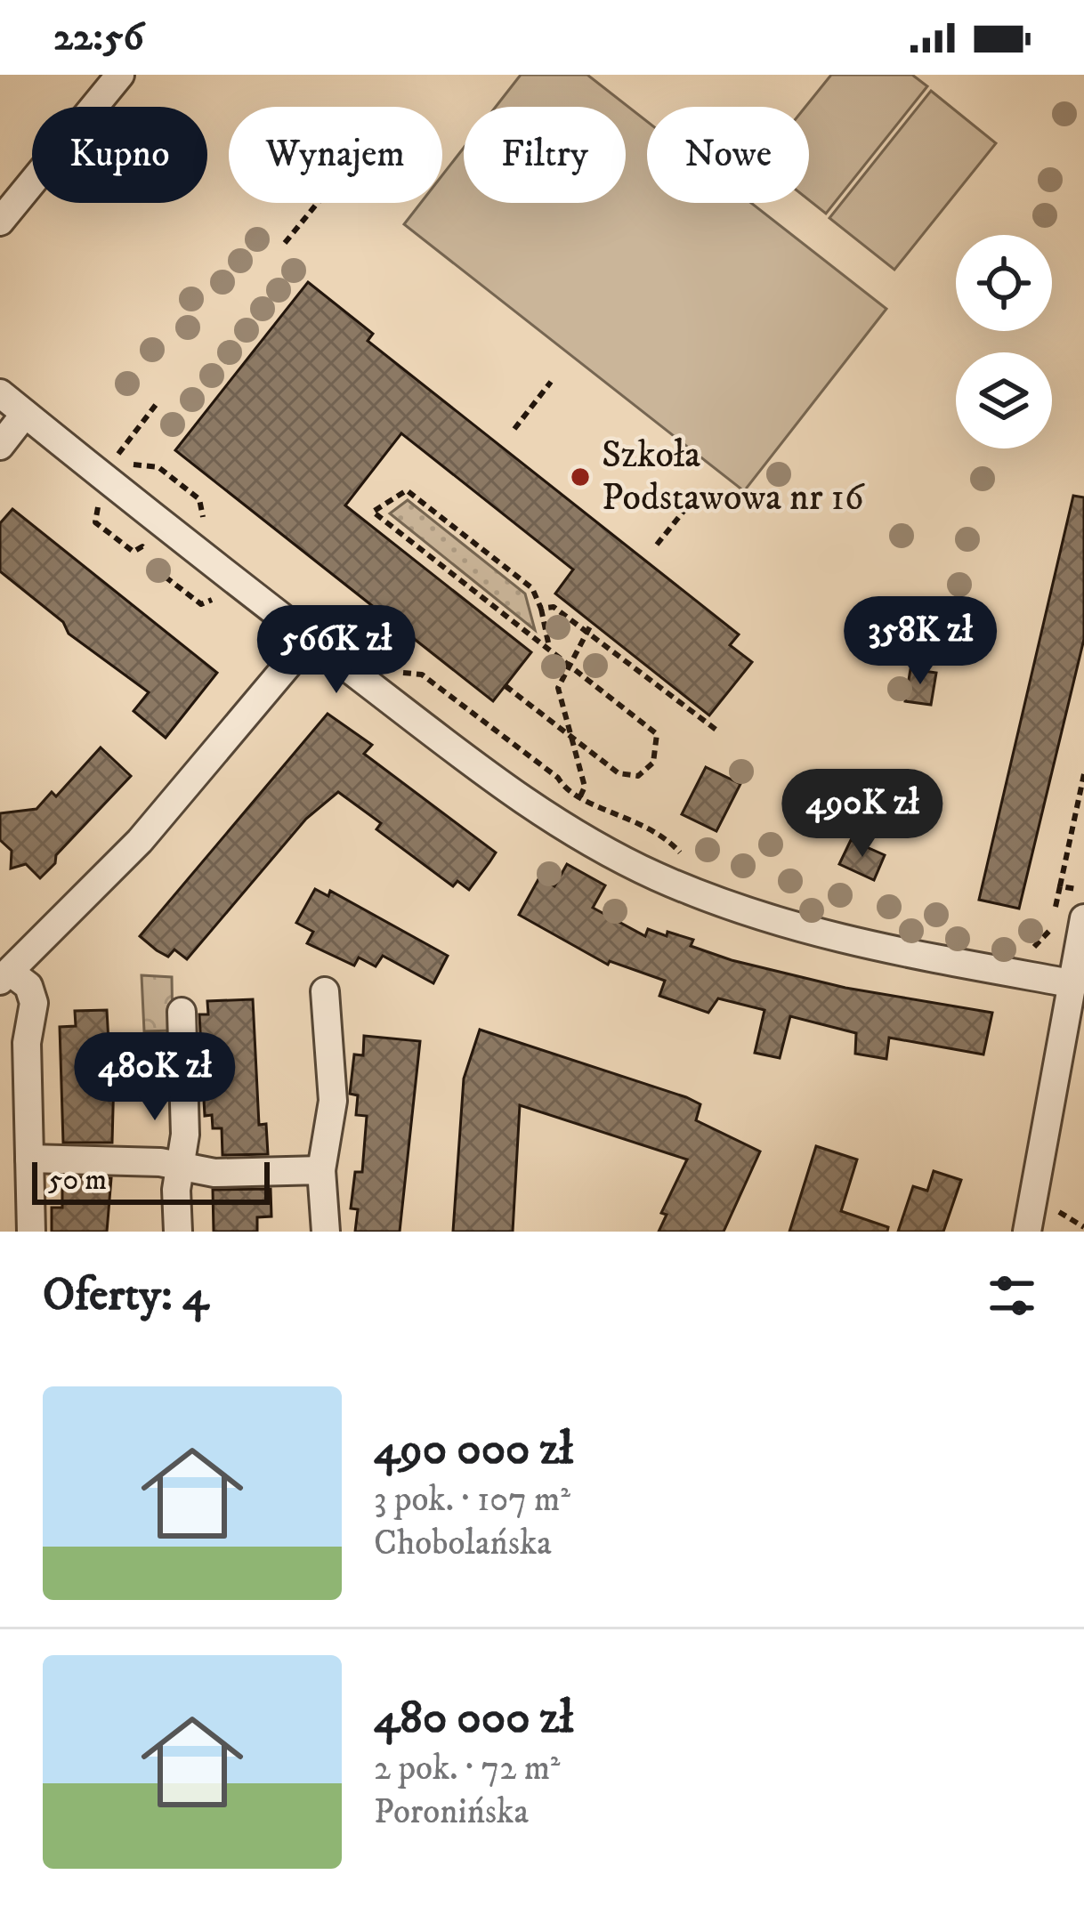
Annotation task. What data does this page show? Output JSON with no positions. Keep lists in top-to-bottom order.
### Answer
{
  "places": ["Szkoła Podstawowa nr 16"],
  "scale_bar": "50 m",
  "page": {
    "status": "22:56",
    "chip": [
      "Kupno",
      "Wynajem",
      "Filtry",
      "Nowe"
    ],
    "price": [
      "358K zł",
      "566K zł",
      "490K zł",
      "480K zł"
    ],
    "scale": "50 m",
    "heading": "Oferty: 4",
    "list": [
      {
        "name": "490 000 zł",
        "note": "3 pok. · 107 m² · Chobolańska"
      },
      {
        "name": "480 000 zł",
        "note": "2 pok. · 72 m² · Poronińska"
      }
    ]
  }
}
